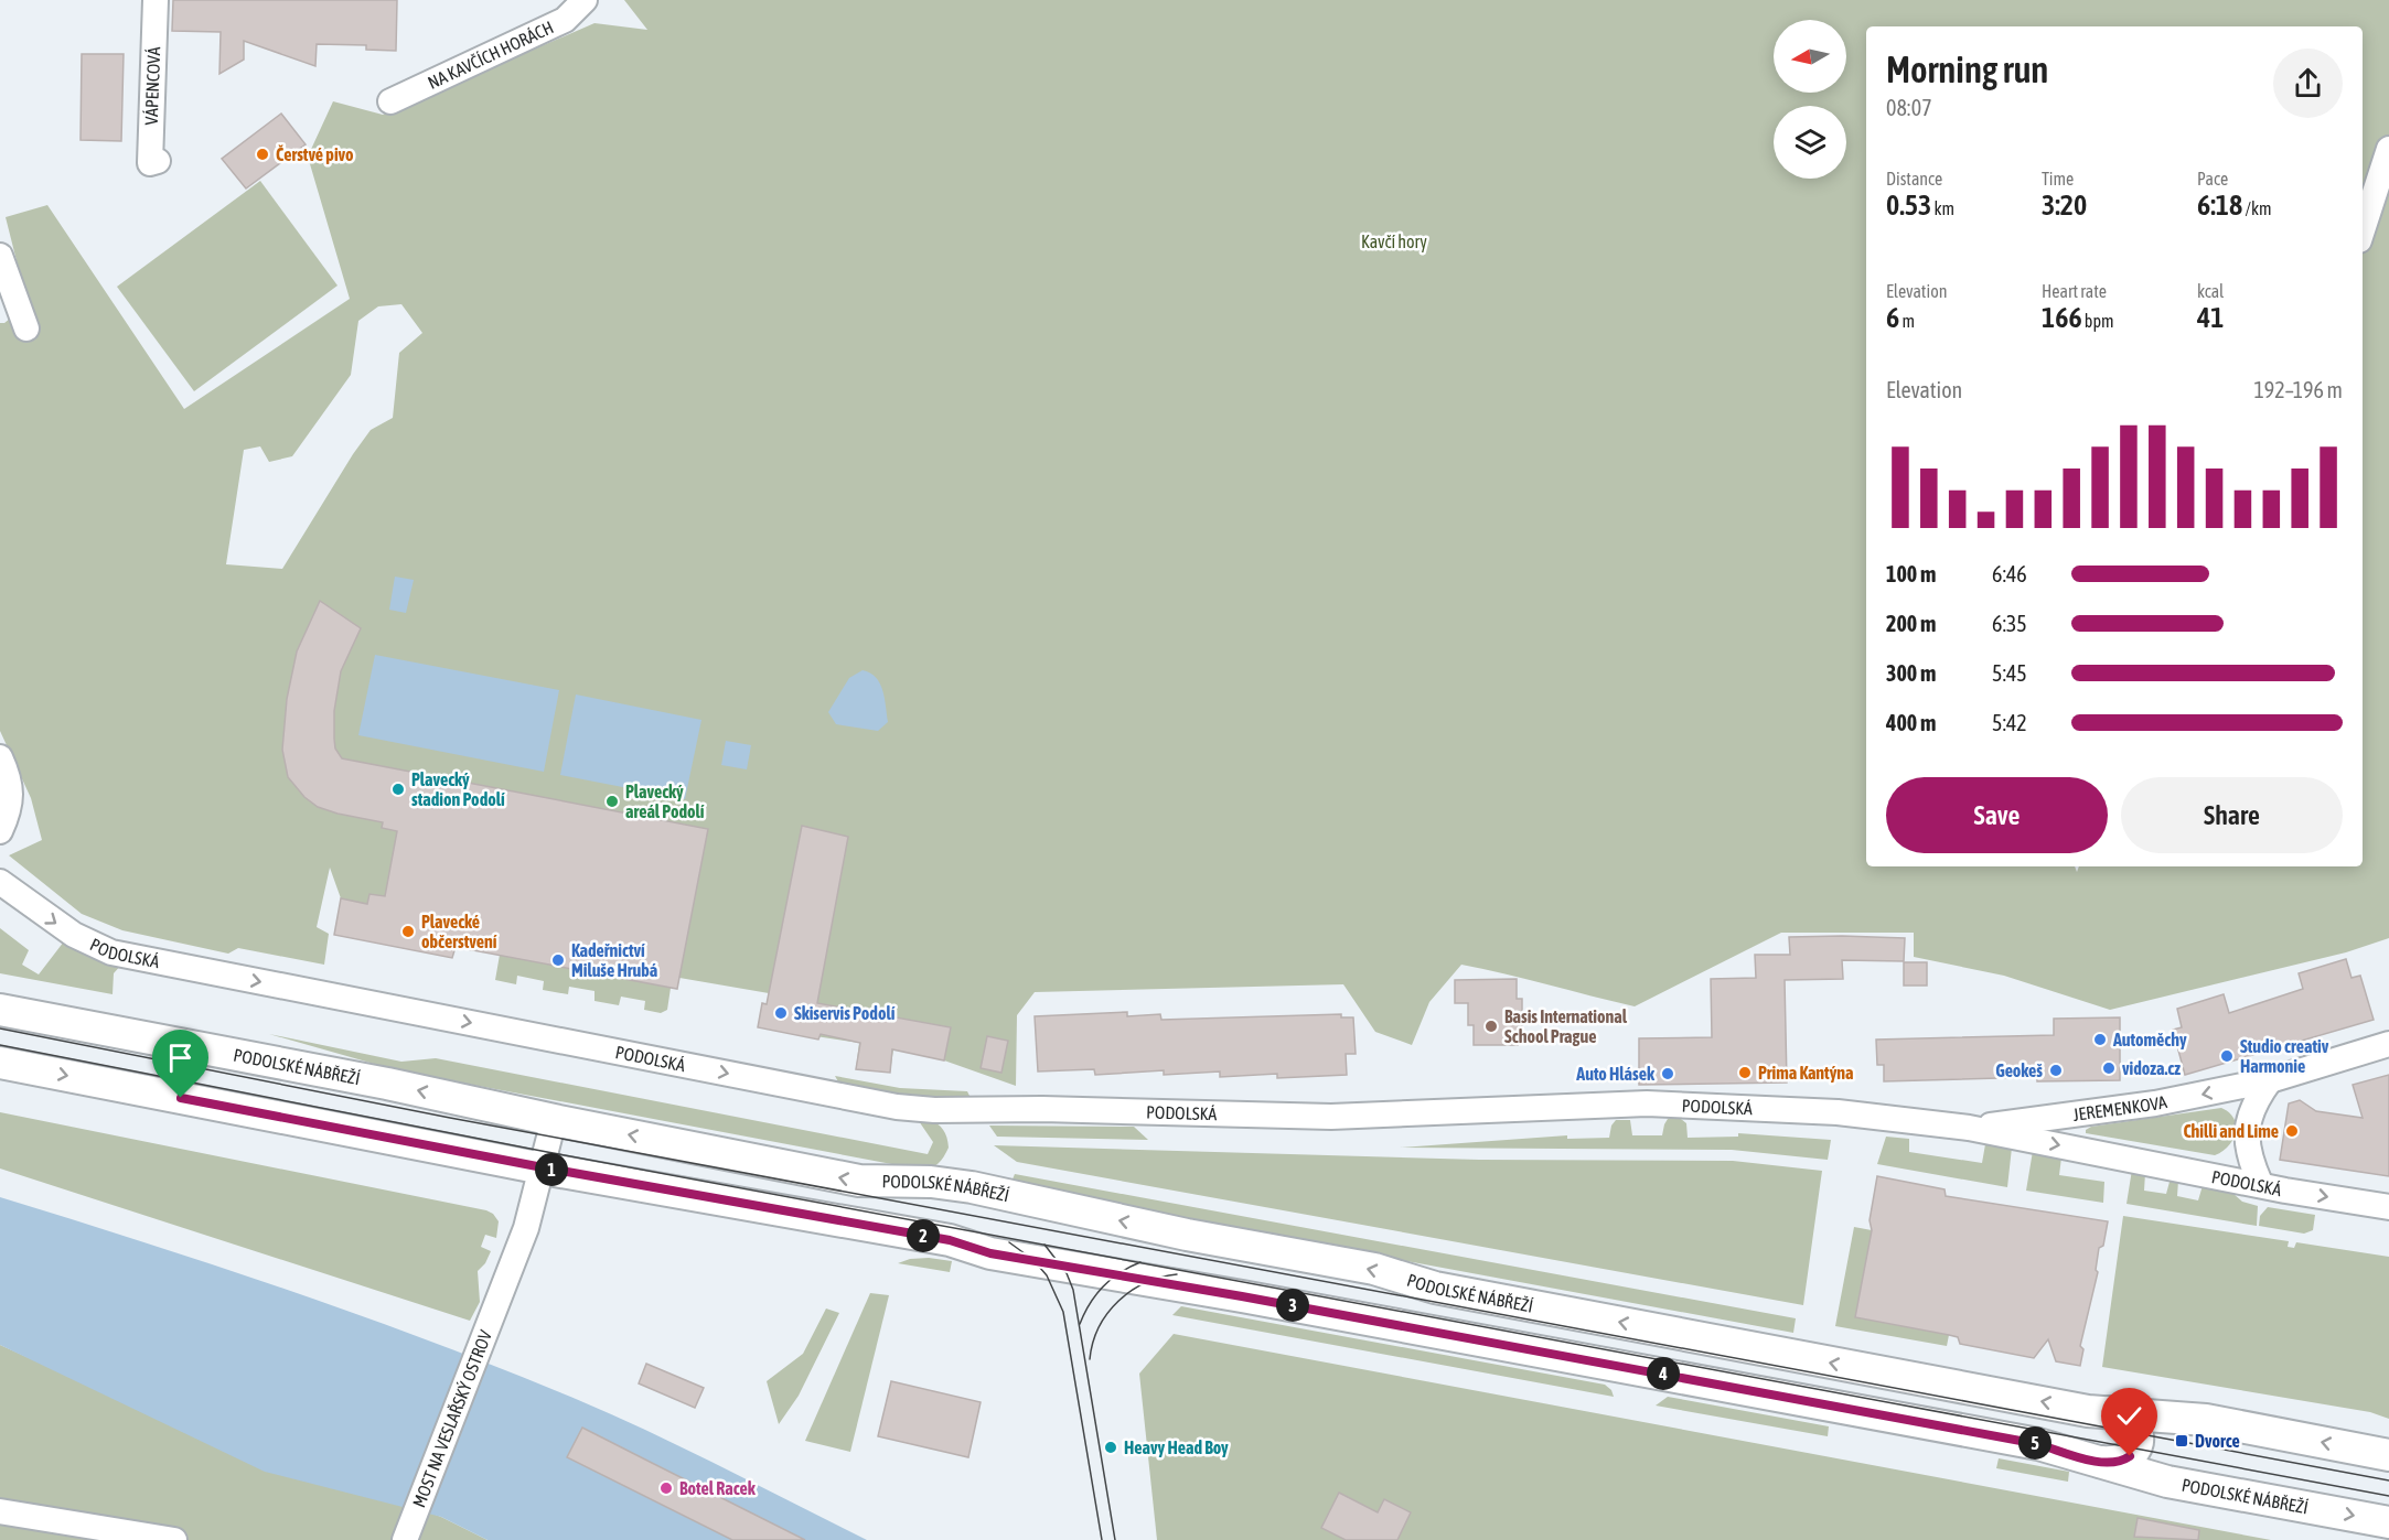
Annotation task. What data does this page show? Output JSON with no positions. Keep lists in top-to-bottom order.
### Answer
{
  "streets": {
    "main road": ["PODOLSKÉ NÁBŘEŽÍ"],
    "street": [
      "NA KAVČÍCH HORÁCH",
      "VÁPENCOVÁ",
      "PODOLSKÁ",
      "JEREMENKOVA",
      "MOST NA VESLAŘSKÝ OSTROV"
    ]
  },
  "crossings": [
    ["PODOLSKÁ", "JEREMENKOVA"],
    ["PODOLSKÉ NÁBŘEŽÍ", "MOST NA VESLAŘSKÝ OSTROV"]
  ],
  "one_way": ["PODOLSKÁ", "JEREMENKOVA"],
  "parks": ["Kavčí hory"],
  "places": {
    "other": [
      "Čerstvé pivo",
      "Plavecký stadion Podolí",
      "Plavecký areál Podolí",
      "Plavecké občerstvení",
      "Kadeřnictví Miluše Hrubá",
      "Skiservis Podolí",
      "Basis International School Prague",
      "Automěchy",
      "Studio creativ Harmonie",
      "vidoza.cz",
      "Geokeš",
      "Prima Kantýna",
      "Auto Hlásek",
      "Chilli and Lime",
      "Heavy Head Boy",
      "Botel Racek"
    ],
    "transit": ["Dvorce"]
  },
  "north": "left",
  "page": {
    "heading": ["Morning run", "08:07"],
    "stats": [
      ["Distance", "0.53 km"],
      ["Time", "3:20"],
      ["Pace", "6:18 /km"],
      ["Elevation", "6 m"],
      ["Heart rate", "166 bpm"],
      ["kcal", "41"]
    ],
    "chart": ["Elevation", "192–196 m"],
    "list": [
      {
        "name": "100 m",
        "note": "6:46"
      },
      {
        "name": "200 m",
        "note": "6:35"
      },
      {
        "name": "300 m",
        "note": "5:45"
      },
      {
        "name": "400 m",
        "note": "5:42"
      }
    ],
    "buttons": ["Save", "Share"],
    "pins": [
      "1",
      "2",
      "3",
      "4",
      "5"
    ]
  }
}
